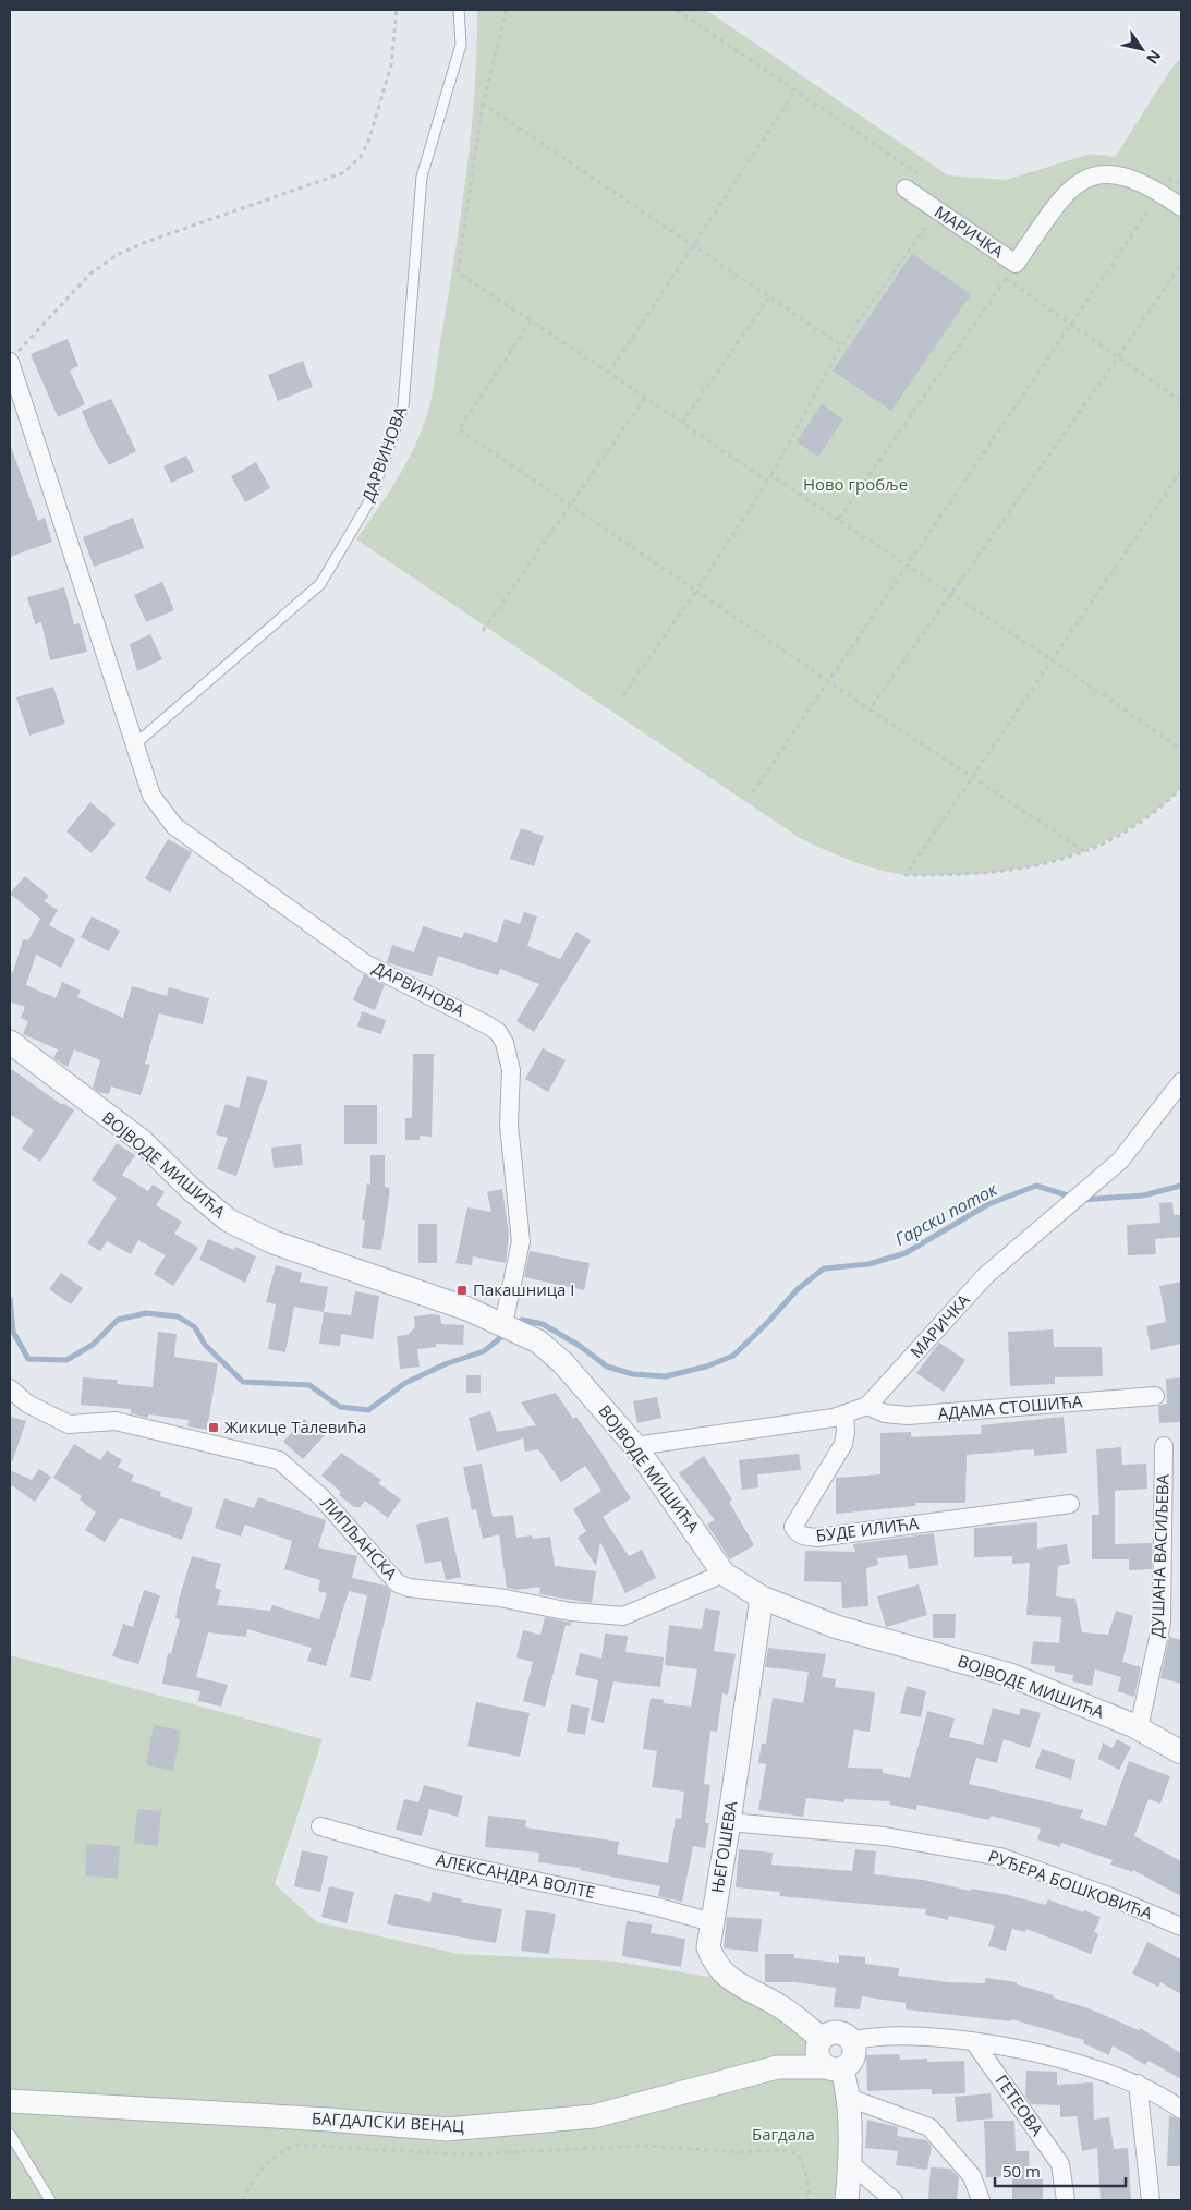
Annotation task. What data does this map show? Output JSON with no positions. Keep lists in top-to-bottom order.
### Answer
{
  "streets": {
    "street": [
      "МАРИЧКА",
      "ДАРВИНОВА",
      "ВОЈВОДЕ МИШИЋА",
      "АДАМА СТОШИЋА",
      "БУДЕ ИЛИЋА",
      "ЛИПЉАНСКА",
      "ДУШАНА ВАСИЉЕВА",
      "ЊЕГОШЕВА",
      "АЛЕКСАНДРА ВОЛТЕ",
      "РУЂЕРА БОШКОВИЋА",
      "ГЕТЕОВА",
      "БАГДАЛСКИ ВЕНАЦ"
    ]
  },
  "crossings": [
    ["МАРИЧКА", "ВОЈВОДЕ МИШИЋА"],
    ["МАРИЧКА", "АДАМА СТОШИЋА"],
    ["МАРИЧКА", "БУДЕ ИЛИЋА"],
    ["ДАРВИНОВА", "ВОЈВОДЕ МИШИЋА"],
    ["ВОЈВОДЕ МИШИЋА", "ЛИПЉАНСКА"],
    ["ВОЈВОДЕ МИШИЋА", "ДУШАНА ВАСИЉЕВА"],
    ["ВОЈВОДЕ МИШИЋА", "ЊЕГОШЕВА"],
    ["ЊЕГОШЕВА", "АЛЕКСАНДРА ВОЛТЕ"],
    ["ЊЕГОШЕВА", "РУЂЕРА БОШКОВИЋА"],
    ["ЊЕГОШЕВА", "БАГДАЛСКИ ВЕНАЦ"]
  ],
  "water": ["Гарски поток"],
  "parks": ["Ново гробље", "Багдала"],
  "places": {
    "transit": ["Пакашница I", "Жикице Талевића"]
  },
  "scale_bar": "50 m",
  "north": "bottom right"
}
